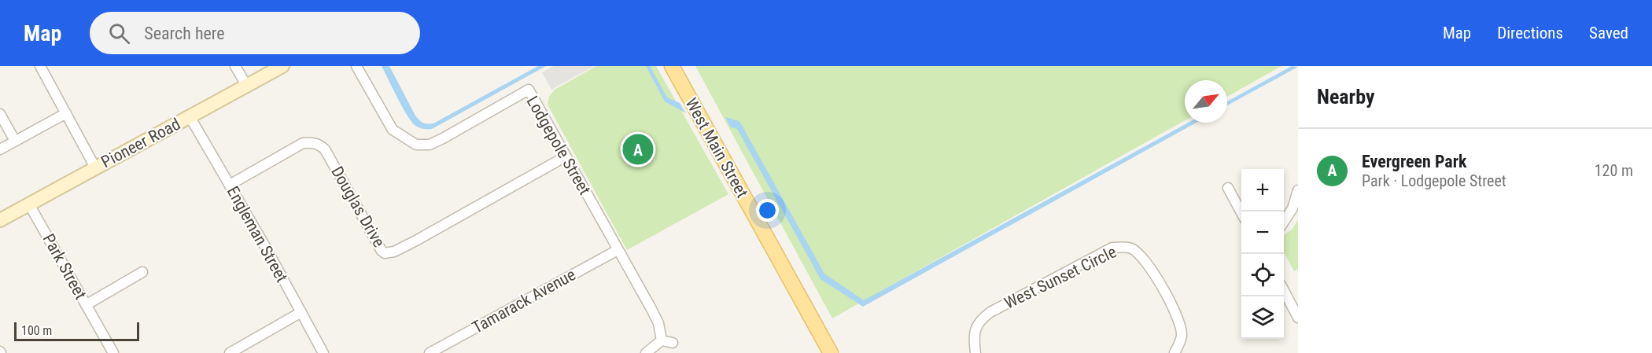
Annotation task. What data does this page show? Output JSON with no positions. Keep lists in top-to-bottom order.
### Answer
{
  "streets": {
    "main road": ["West Main Street"],
    "street": [
      "Pioneer Road",
      "Lodgepole Street",
      "Douglas Drive",
      "Engleman Street",
      "Park Street",
      "West Sunset Circle",
      "Tamarack Avenue"
    ]
  },
  "crossings": [
    ["Pioneer Road", "Engleman Street"],
    ["Pioneer Road", "Park Street"],
    ["Lodgepole Street", "Douglas Drive"],
    ["Lodgepole Street", "Tamarack Avenue"],
    ["Douglas Drive", "Engleman Street"]
  ],
  "scale_bar": "100 m",
  "north": "top right",
  "page": {
    "header": "Map",
    "search": "Search here",
    "nav": ["Map", "Directions", "Saved"],
    "heading": "Nearby",
    "list": [
      {
        "mark": "A",
        "name": "Evergreen Park",
        "note": "Park · Lodgepole Street",
        "value": "120 m"
      }
    ],
    "pins": "A",
    "map_buttons": ["+", "−"],
    "scale": "100 m"
  }
}
